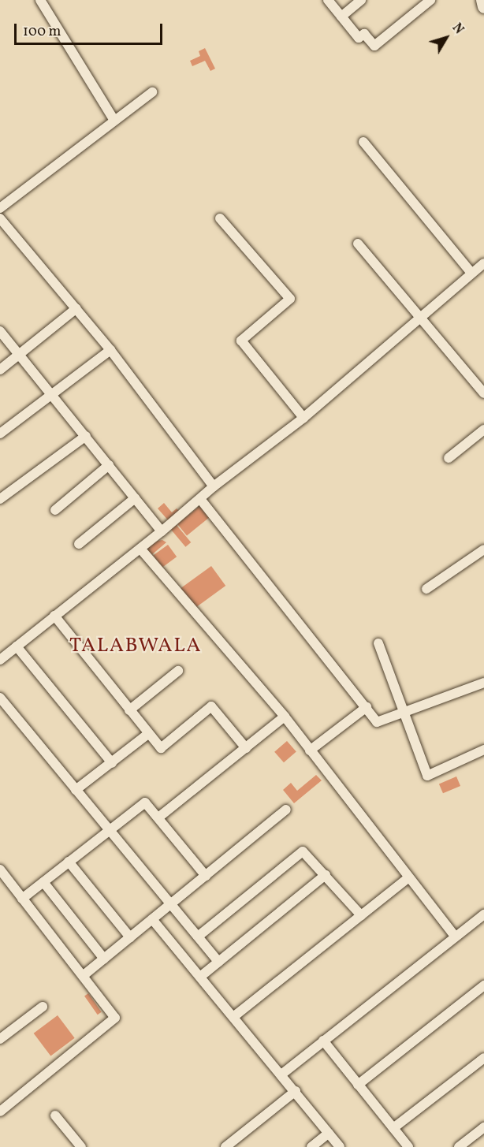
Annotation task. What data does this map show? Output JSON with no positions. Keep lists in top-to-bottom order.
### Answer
{
  "districts": ["TALABWALA"],
  "scale_bar": "100 m",
  "north": "top right"
}
